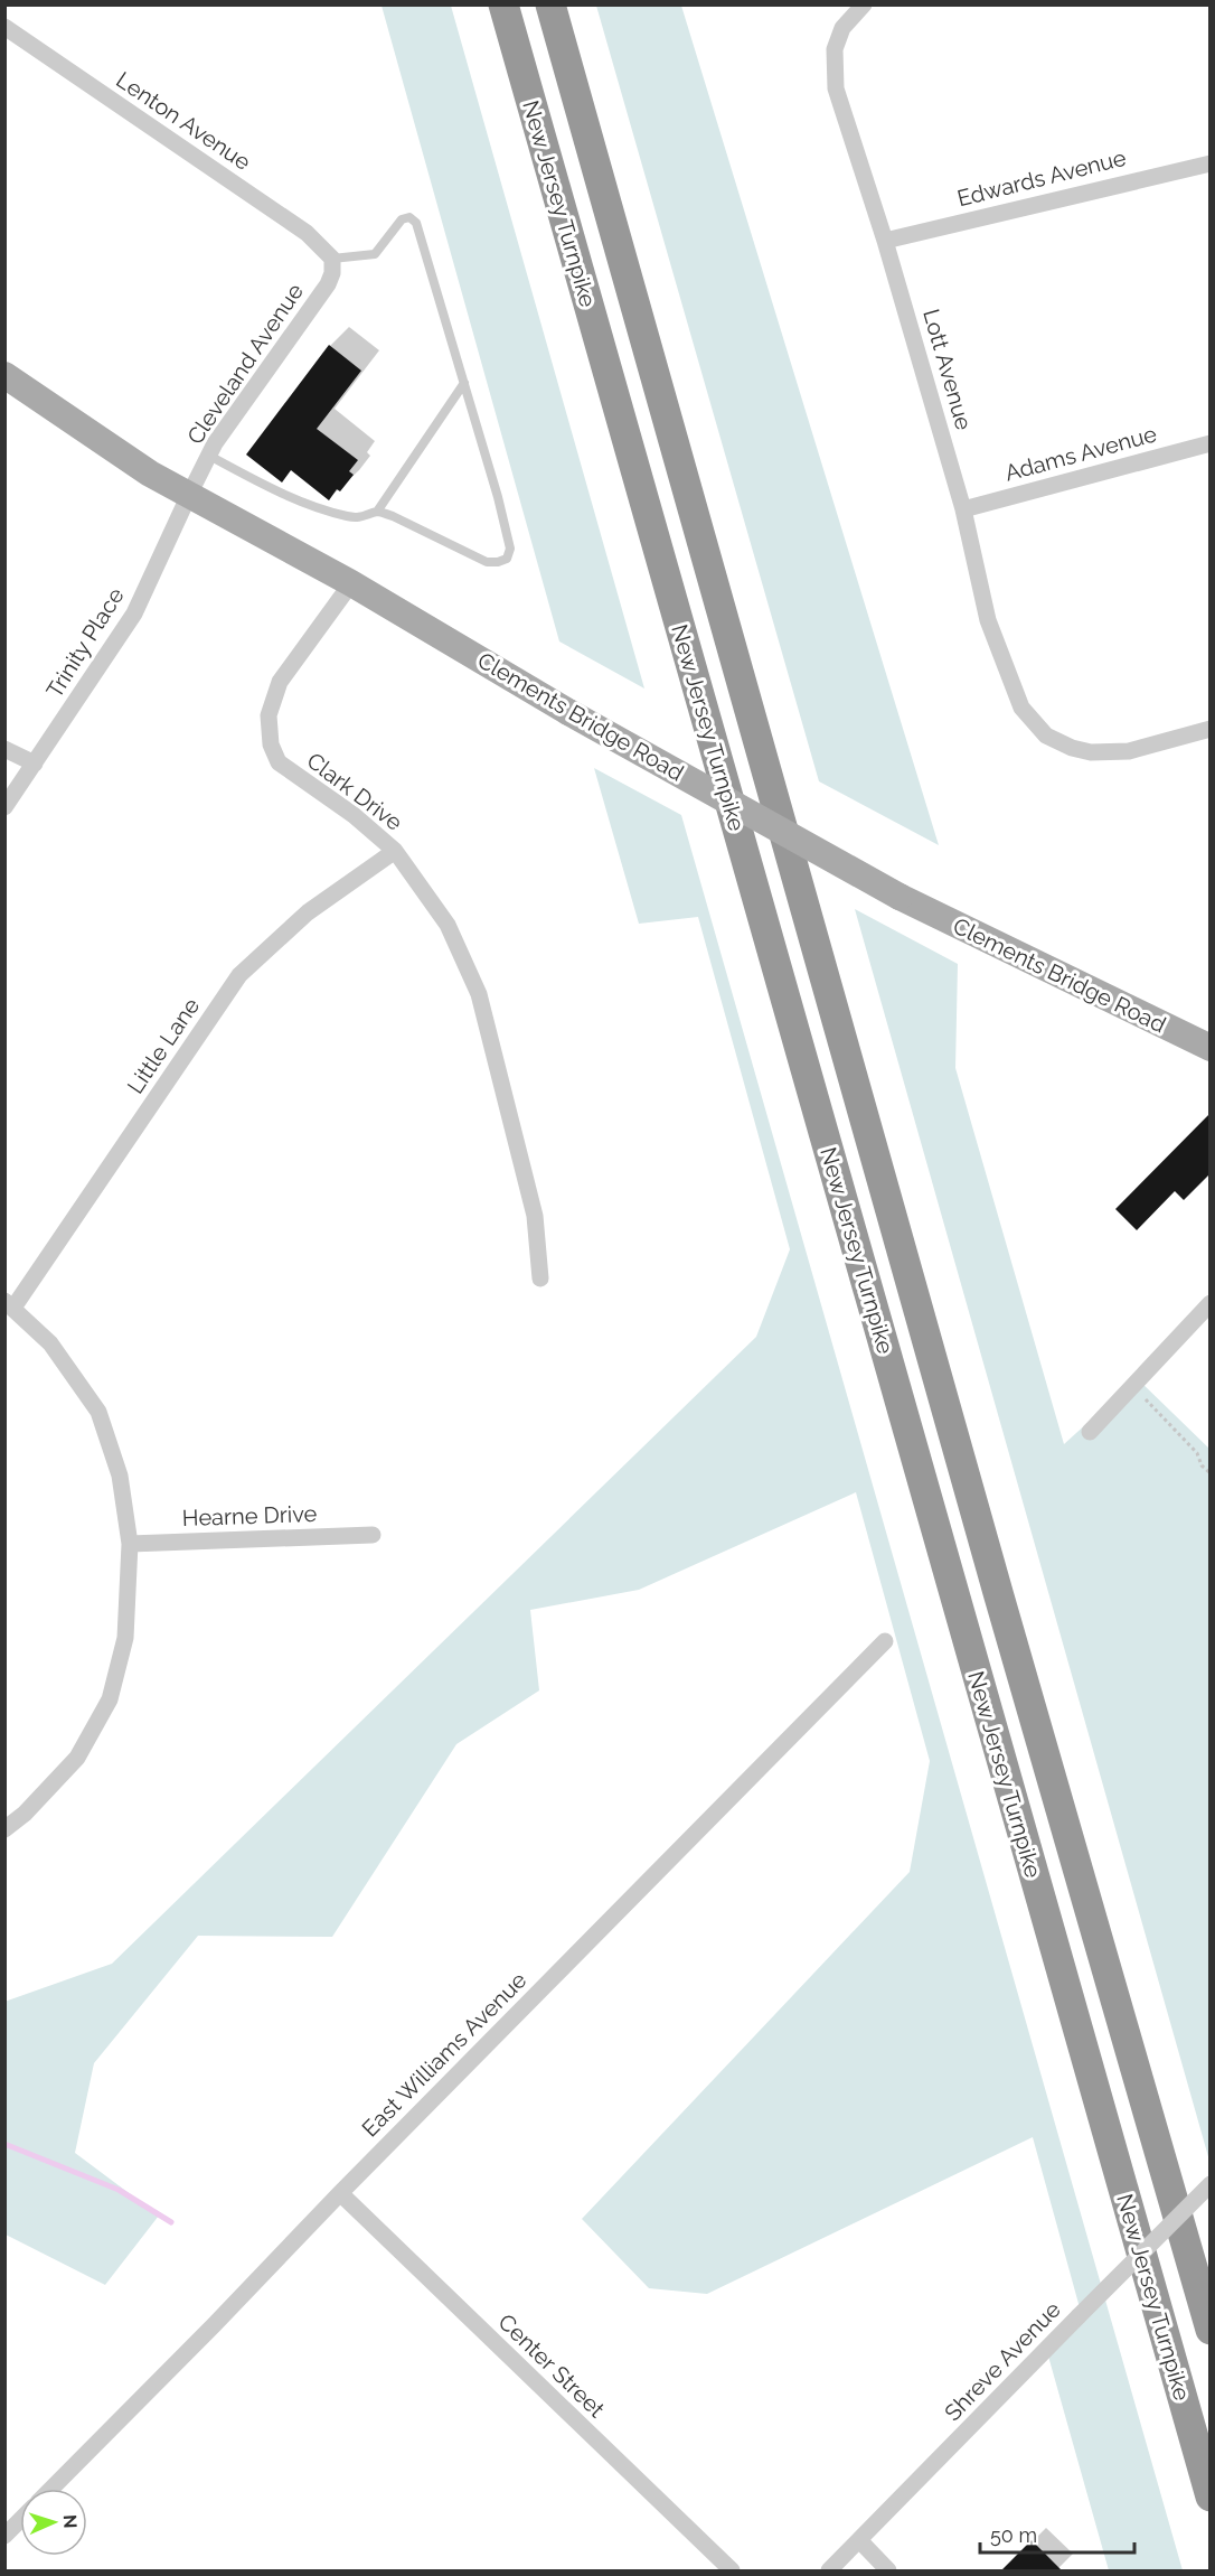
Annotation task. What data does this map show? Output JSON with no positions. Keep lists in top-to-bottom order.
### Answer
{
  "streets": {
    "highway": ["New Jersey Turnpike"],
    "main road": ["Clements Bridge Road"],
    "street": [
      "Lenton Avenue",
      "Edwards Avenue",
      "Cleveland Avenue",
      "Lott Avenue",
      "Adams Avenue",
      "Trinity Place",
      "Clark Drive",
      "Little Lane",
      "Hearne Drive",
      "East Williams Avenue",
      "Shreve Avenue",
      "Center Street"
    ]
  },
  "crossings": [
    ["Lenton Avenue", "Cleveland Avenue"],
    ["Edwards Avenue", "Lott Avenue"],
    ["Cleveland Avenue", "Trinity Place"],
    ["Cleveland Avenue", "Clements Bridge Road"],
    ["Lott Avenue", "Adams Avenue"],
    ["Trinity Place", "Clements Bridge Road"],
    ["Clements Bridge Road", "Clark Drive"],
    ["Clark Drive", "Little Lane"],
    ["East Williams Avenue", "Center Street"]
  ],
  "scale_bar": "50 m",
  "north": "right"
}
